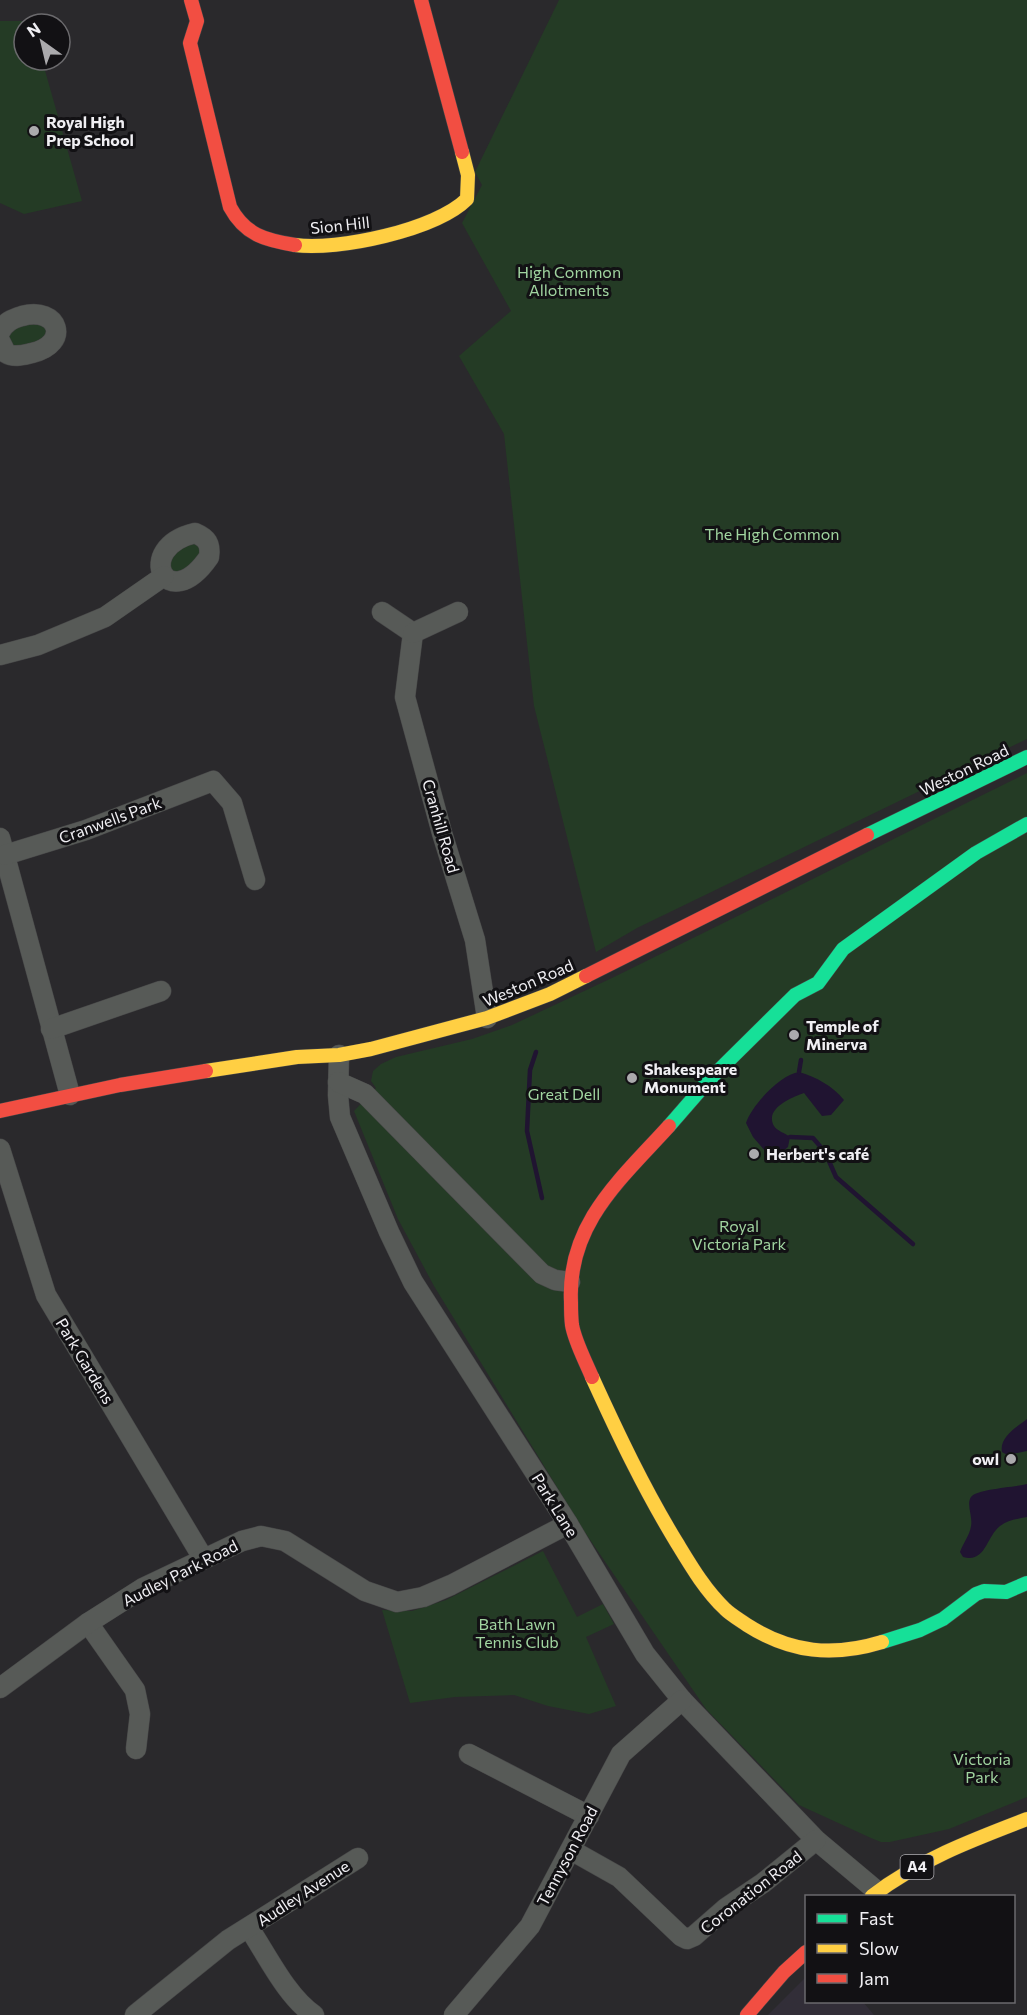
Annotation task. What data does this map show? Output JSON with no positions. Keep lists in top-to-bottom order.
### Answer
{
  "streets": {
    "street": [
      "Sion Hill",
      "Weston Road",
      "Cranwells Park",
      "Cranhill Road",
      "Park Gardens",
      "Park Lane",
      "Audley Park Road",
      "Tennyson Road",
      "A4",
      "Coronation Road",
      "Audley Avenue"
    ]
  },
  "crossings": [
    ["Weston Road", "Cranwells Park"],
    ["Weston Road", "Cranhill Road"],
    ["Weston Road", "Park Lane"],
    ["Park Gardens", "Audley Park Road"],
    ["Park Lane", "Audley Park Road"],
    ["Park Lane", "Tennyson Road"],
    ["Park Lane", "A4"],
    ["Park Lane", "Coronation Road"],
    ["Tennyson Road", "Coronation Road"]
  ],
  "parks": [
    "High Common Allotments",
    "The High Common",
    "Great Dell",
    "Royal Victoria Park",
    "Bath Lawn Tennis Club",
    "Victoria Park"
  ],
  "places": [
    "Royal High Prep School",
    "Temple of Minerva",
    "Shakespeare Monument",
    "Herbert's café",
    "owl"
  ],
  "legend": ["Fast", "Slow", "Jam"],
  "north": "top left"
}
